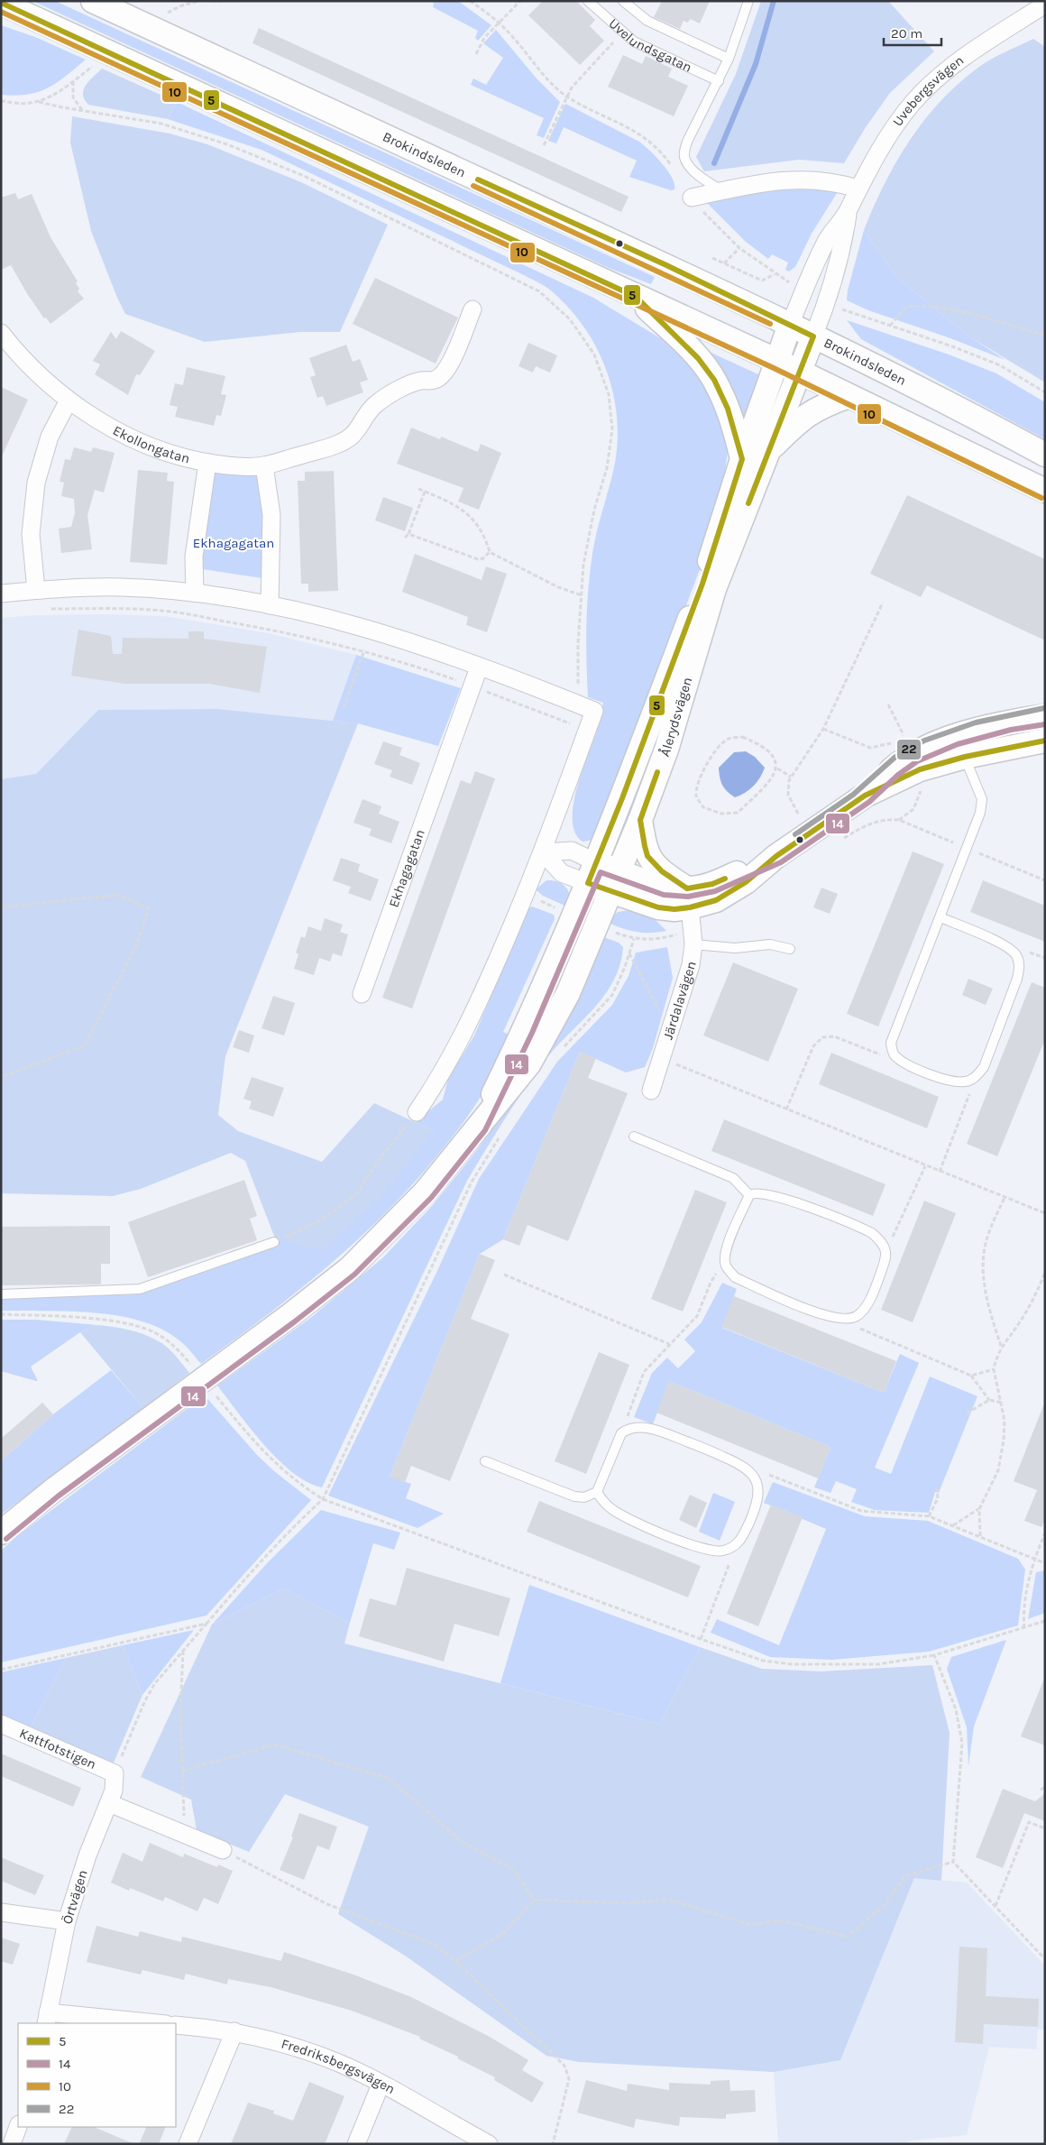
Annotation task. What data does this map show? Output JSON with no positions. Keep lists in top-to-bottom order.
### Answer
{
  "streets": {
    "main road": ["Brokindsleden", "Ålerydsvägen"],
    "street": [
      "Uvebergsvägen",
      "Ekollongatan",
      "Ekhagagatan",
      "Järdalavägen",
      "Kattfotstigen",
      "Örtvägen",
      "Fredriksbergsvägen"
    ],
    "lane": ["Uvelundsgatan"]
  },
  "crossings": [
    ["Uvebergsvägen", "Brokindsleden"],
    ["Uvebergsvägen", "Ålerydsvägen"],
    ["Brokindsleden", "Ålerydsvägen"],
    ["Kattfotstigen", "Örtvägen"]
  ],
  "parks": ["Ekhagagatan"],
  "lines": [
    "transit line 5",
    "transit line 10",
    "transit line 22",
    "transit line 14"
  ],
  "legend": [
    "5",
    "14",
    "10",
    "22"
  ],
  "scale_bar": "20 m"
}
